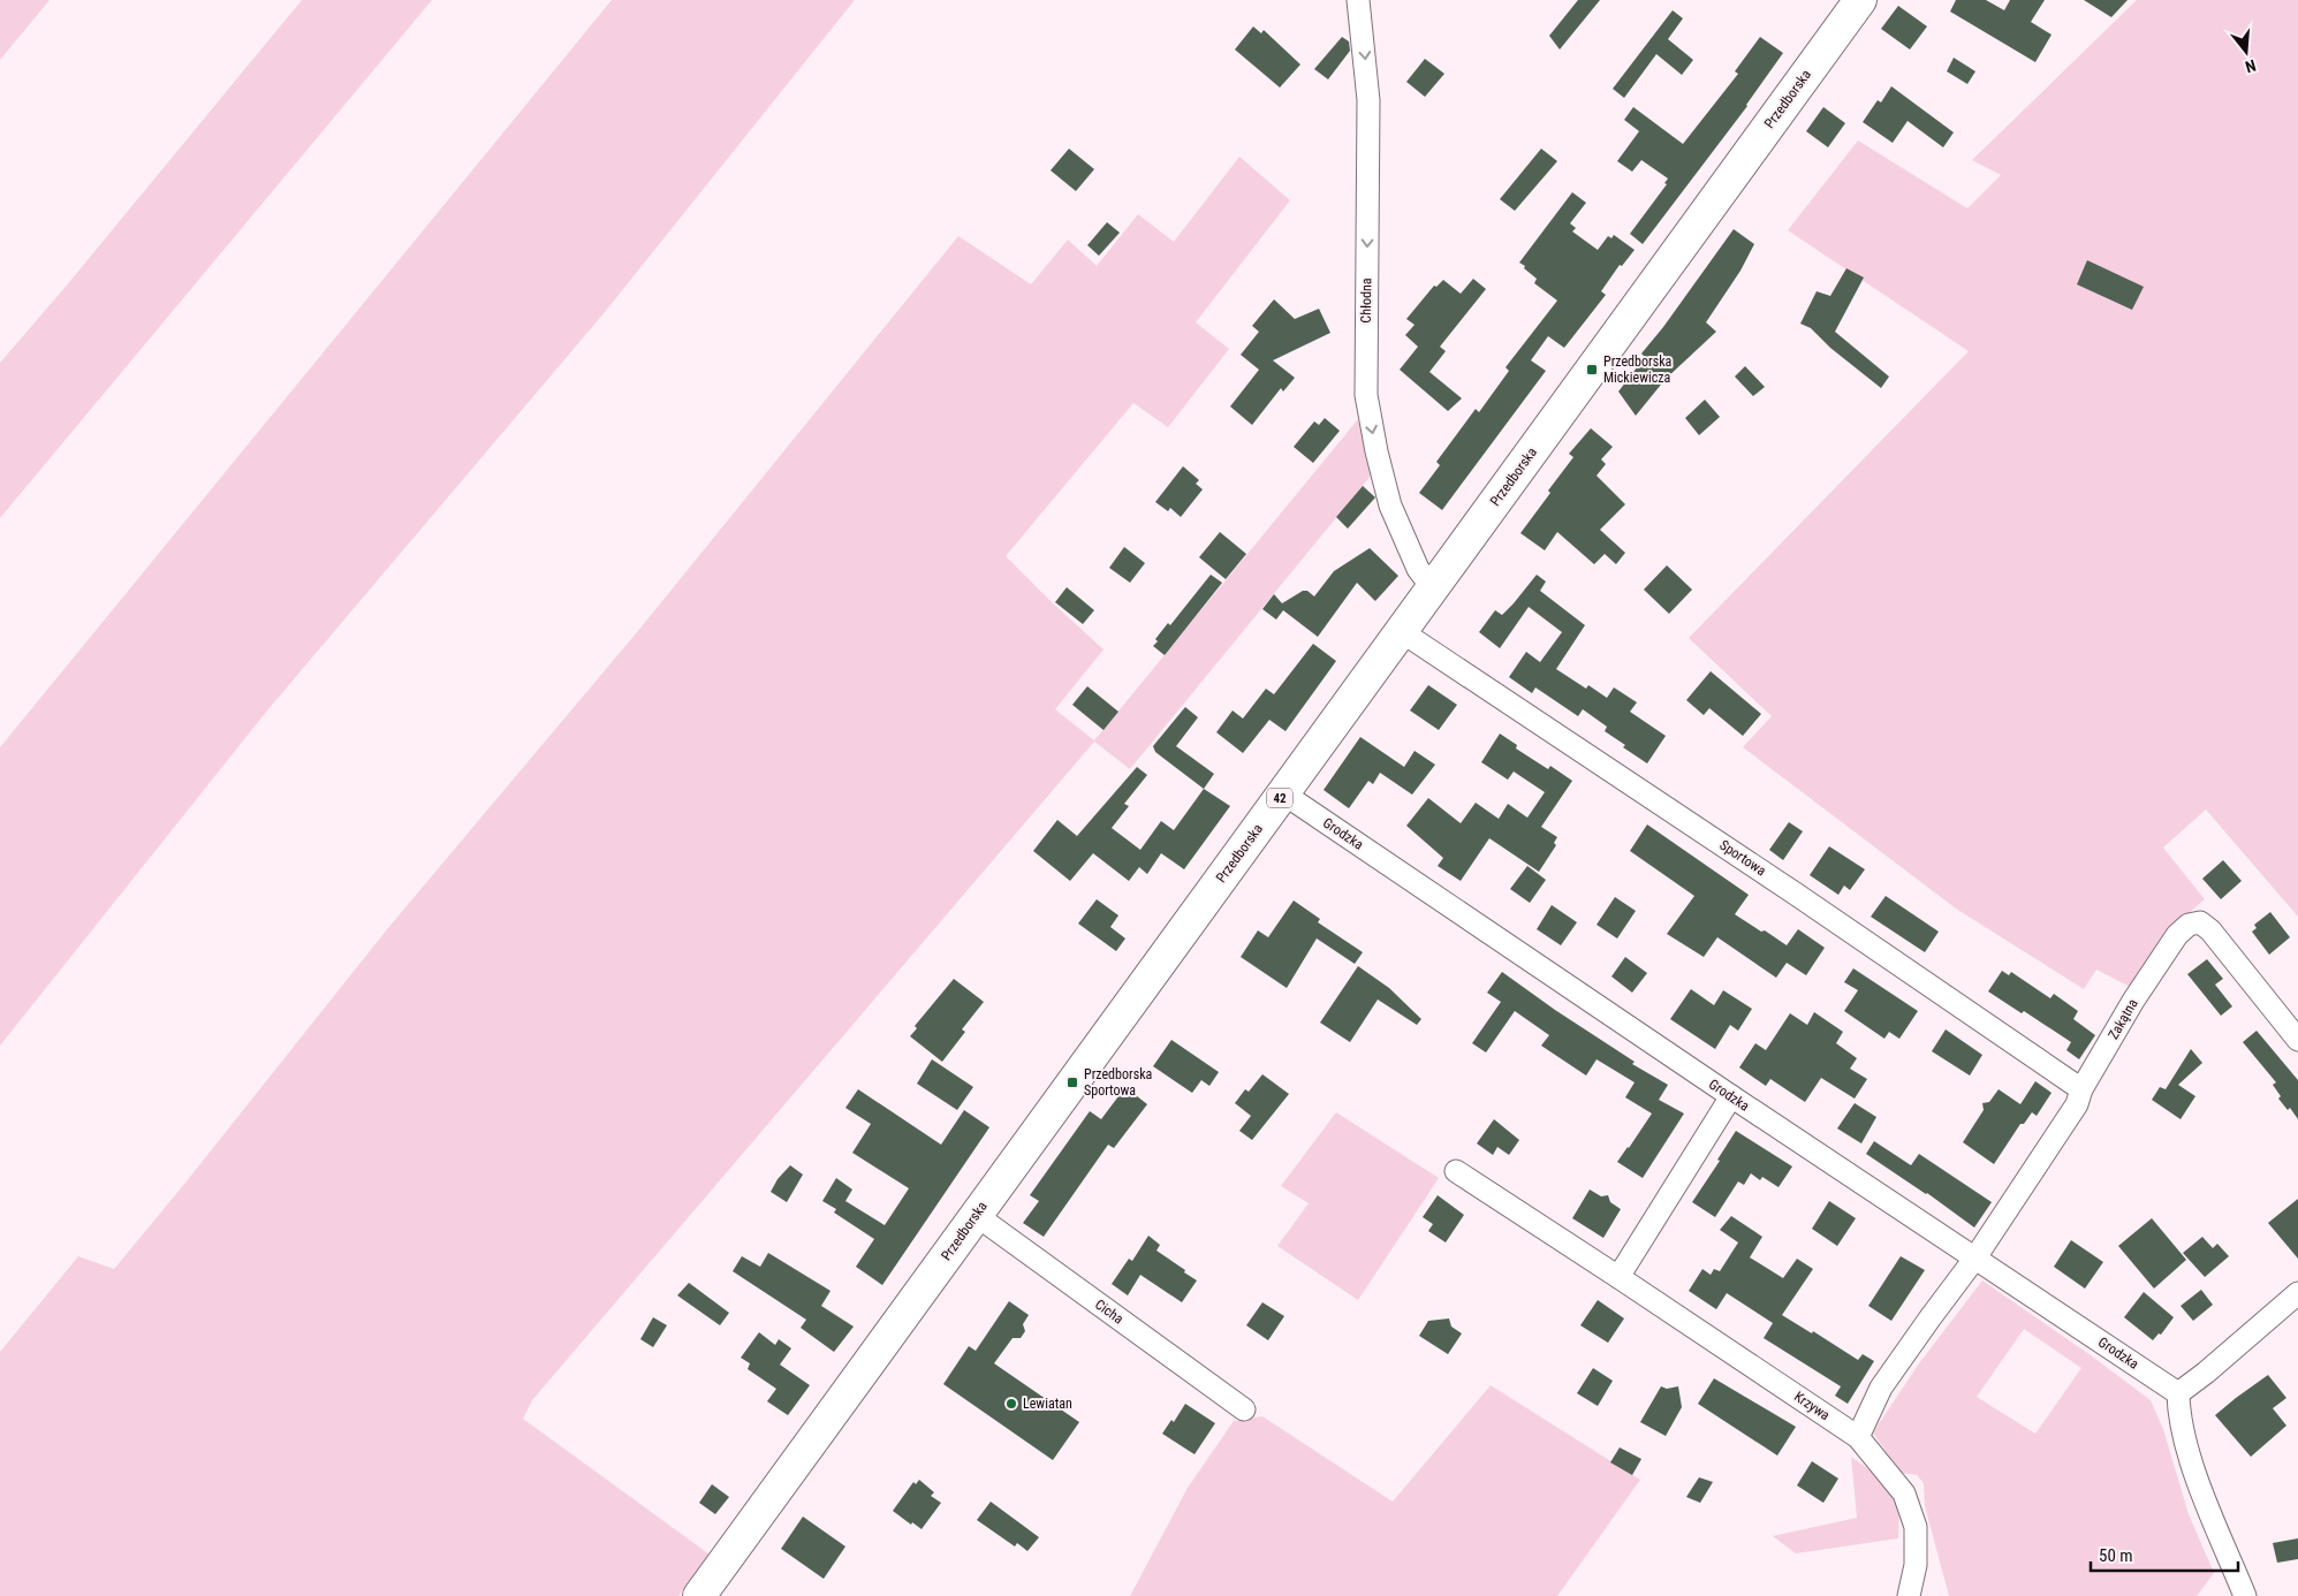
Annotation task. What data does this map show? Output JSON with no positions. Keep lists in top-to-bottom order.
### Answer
{
  "streets": {
    "main road": ["Przedborska", "42"],
    "street": [
      "Chłodna",
      "Grodzka",
      "Sportowa",
      "Zakątna",
      "Cicha",
      "Krzywa"
    ]
  },
  "crossings": [
    ["Przedborska", "Chłodna"],
    ["Przedborska", "Grodzka"],
    ["Przedborska", "Sportowa"],
    ["Przedborska", "Cicha"],
    ["Grodzka", "Zakątna"],
    ["Sportowa", "Zakątna"],
    ["Zakątna", "Krzywa"]
  ],
  "one_way": ["Chłodna"],
  "places": {
    "transit": ["Przedborska Mickiewicza", "Przedborska Sportowa"],
    "other": ["Lewiatan"]
  },
  "scale_bar": "50 m",
  "north": "bottom"
}
